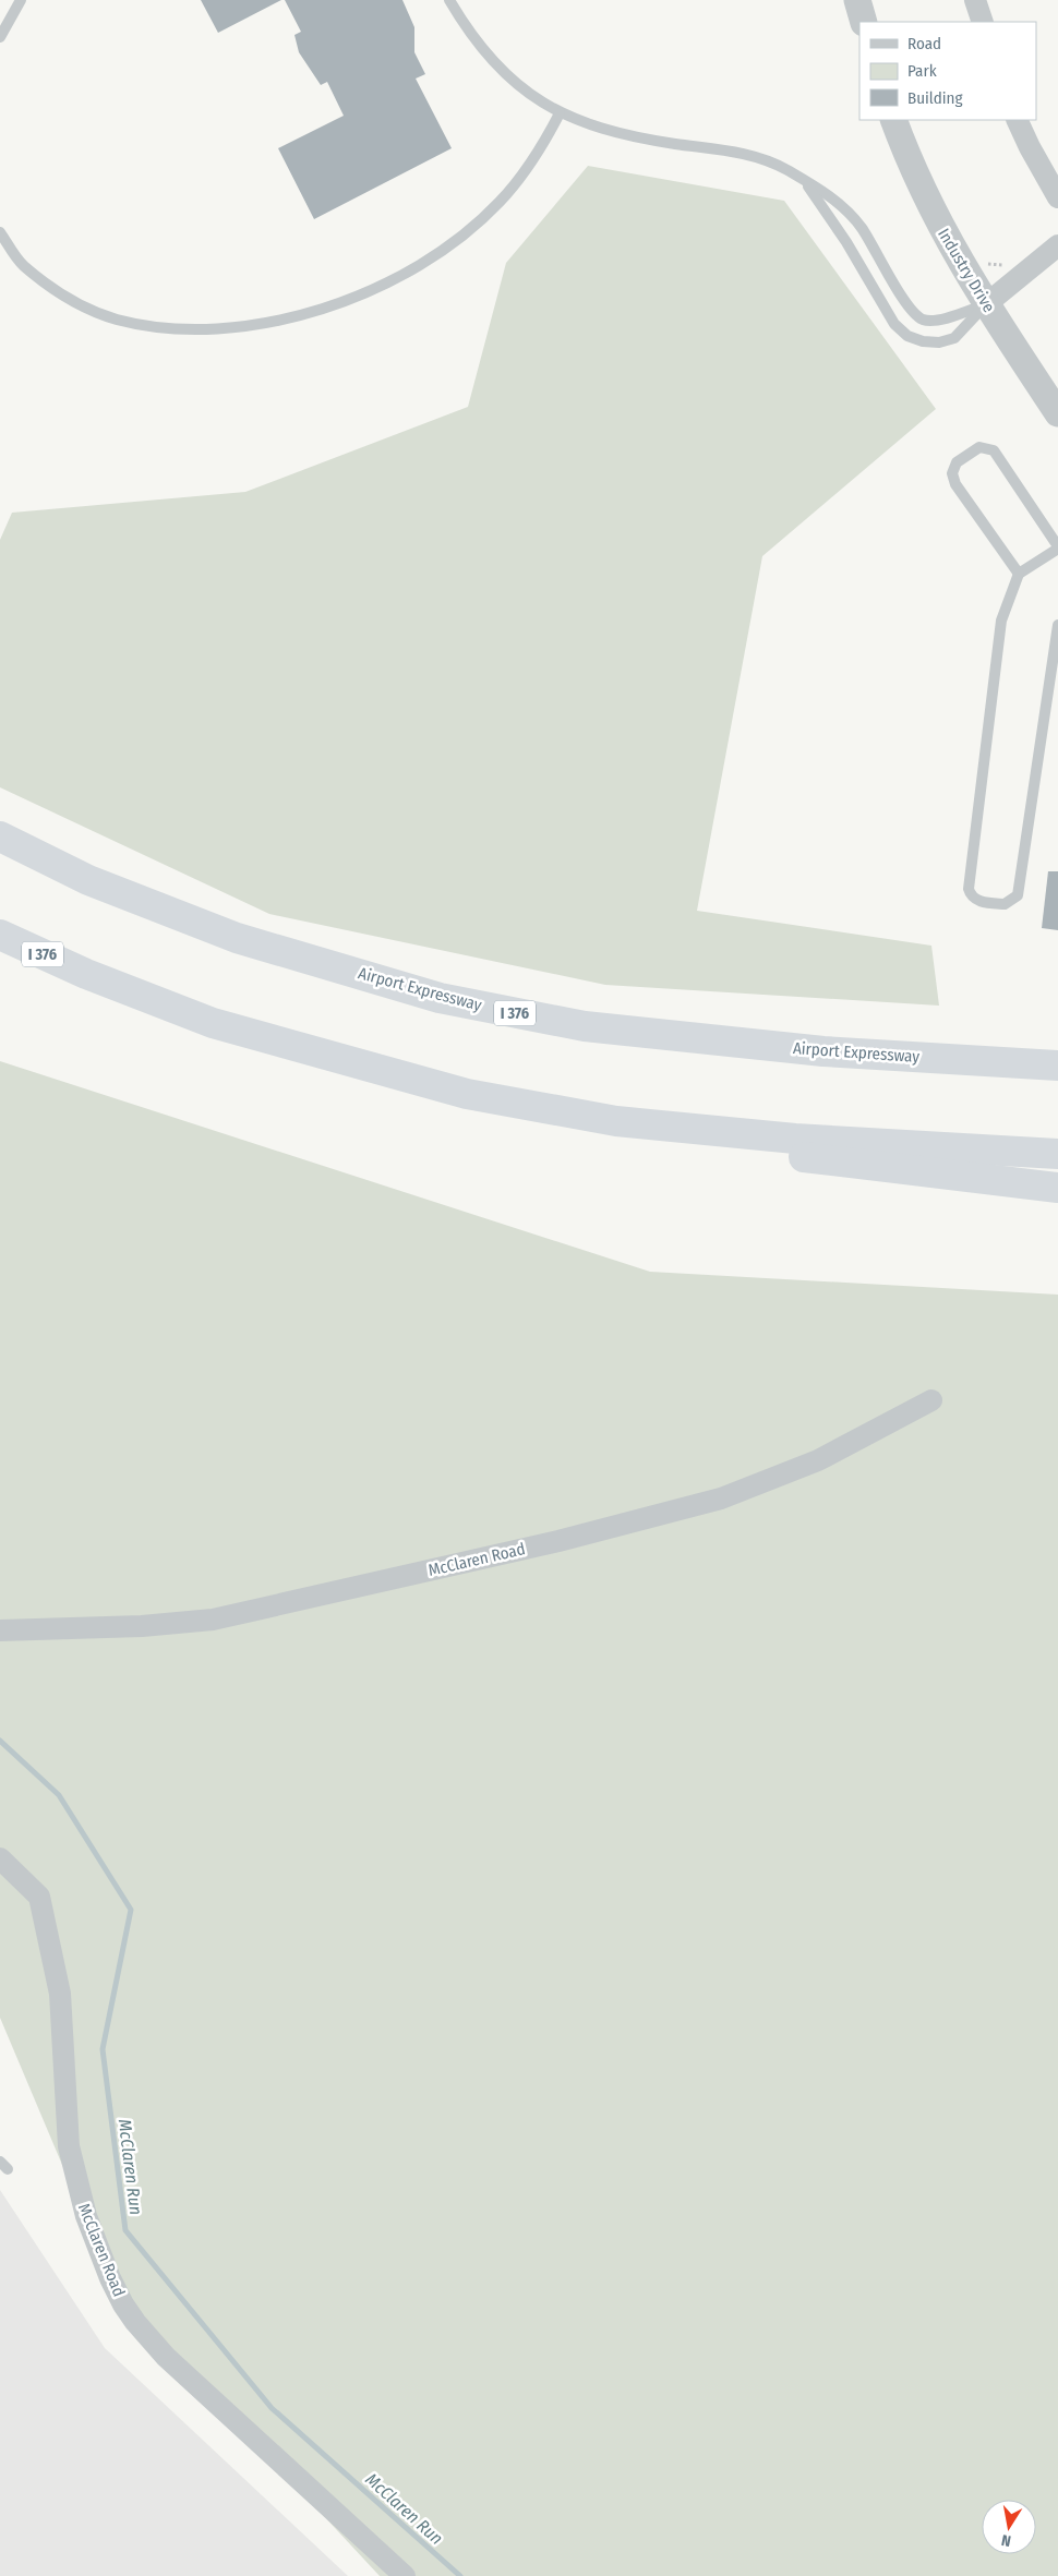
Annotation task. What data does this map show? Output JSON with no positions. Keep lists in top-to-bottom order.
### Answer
{
  "streets": {
    "highway": ["I 376", "Airport Expressway"],
    "street": ["Industry Drive", "McClaren Road"]
  },
  "water": ["McClaren Run"],
  "legend": ["Road", "Park", "Building"],
  "north": "bottom"
}
